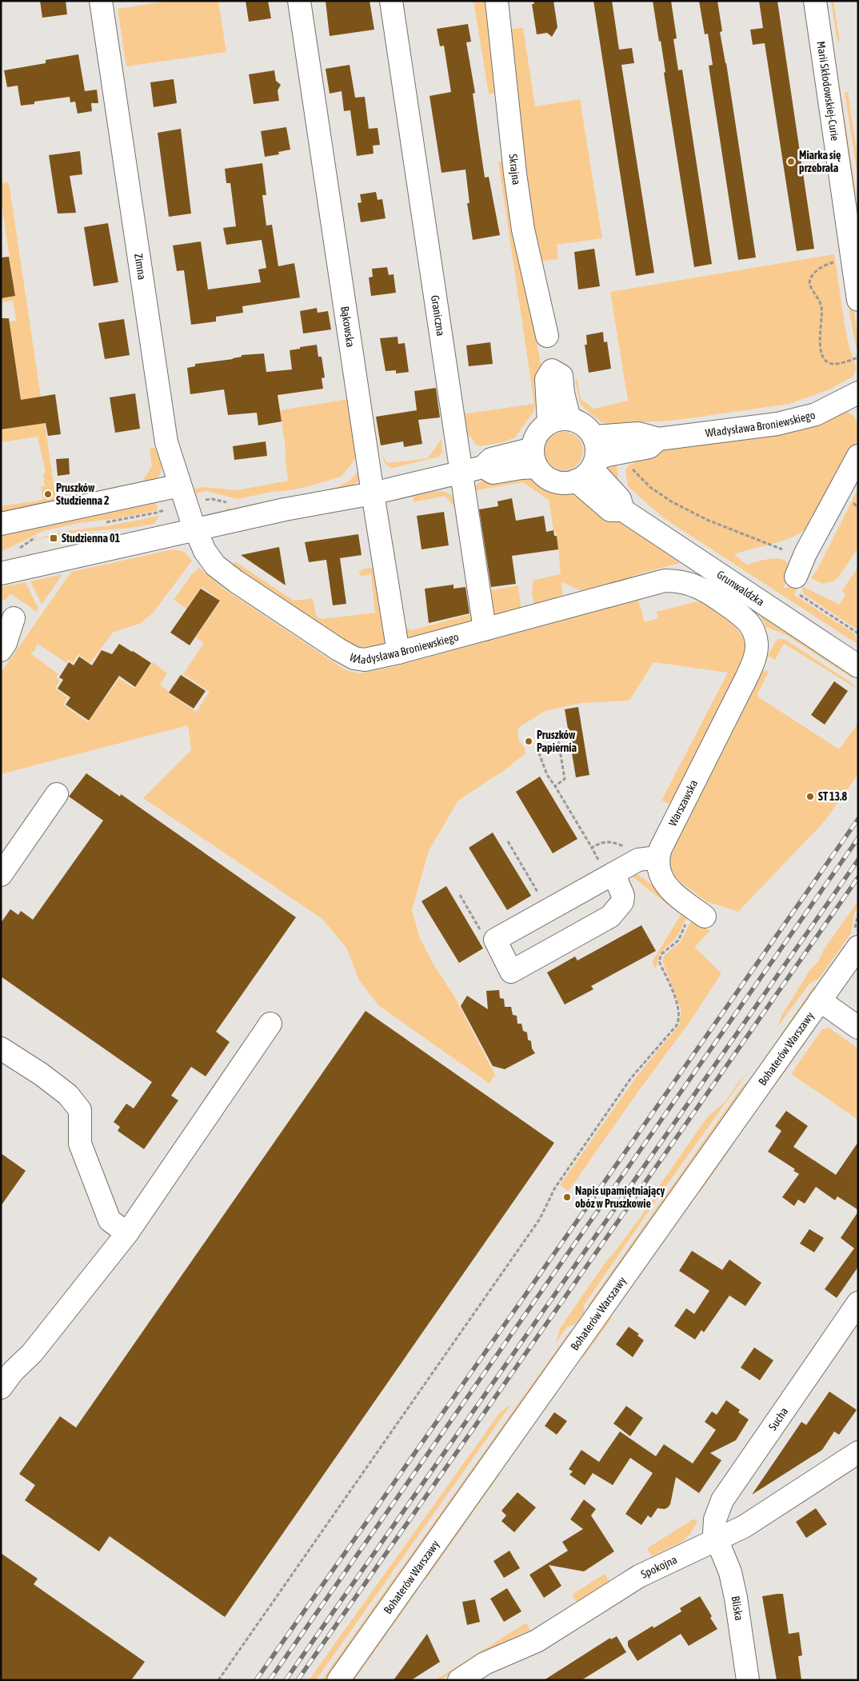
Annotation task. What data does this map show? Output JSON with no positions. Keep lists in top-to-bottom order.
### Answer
{
  "streets": {
    "street": [
      "Marii Skłodowskiej-Curie",
      "Skrajna",
      "Zimna",
      "Graniczna",
      "Bąkowska",
      "Władysława Broniewskiego",
      "Grunwaldzka",
      "Warszawska",
      "Bohaterów Warszawy",
      "Sucha",
      "Spokojna",
      "Bliska"
    ]
  },
  "crossings": [
    ["Zimna", "Władysława Broniewskiego"],
    ["Graniczna", "Władysława Broniewskiego"],
    ["Bąkowska", "Władysława Broniewskiego"],
    ["Władysława Broniewskiego", "Grunwaldzka"],
    ["Władysława Broniewskiego", "Warszawska"],
    ["Sucha", "Spokojna"],
    ["Sucha", "Bliska"],
    ["Spokojna", "Bliska"]
  ],
  "places": {
    "other": [
      "Miarka się przebrała",
      "Pruszków Studzienna 2",
      "Pruszków Papiernia",
      "ST 13.8",
      "Napis upamiętniający obóz w Pruszkowie"
    ],
    "transit": ["Studzienna 01"]
  }
}
